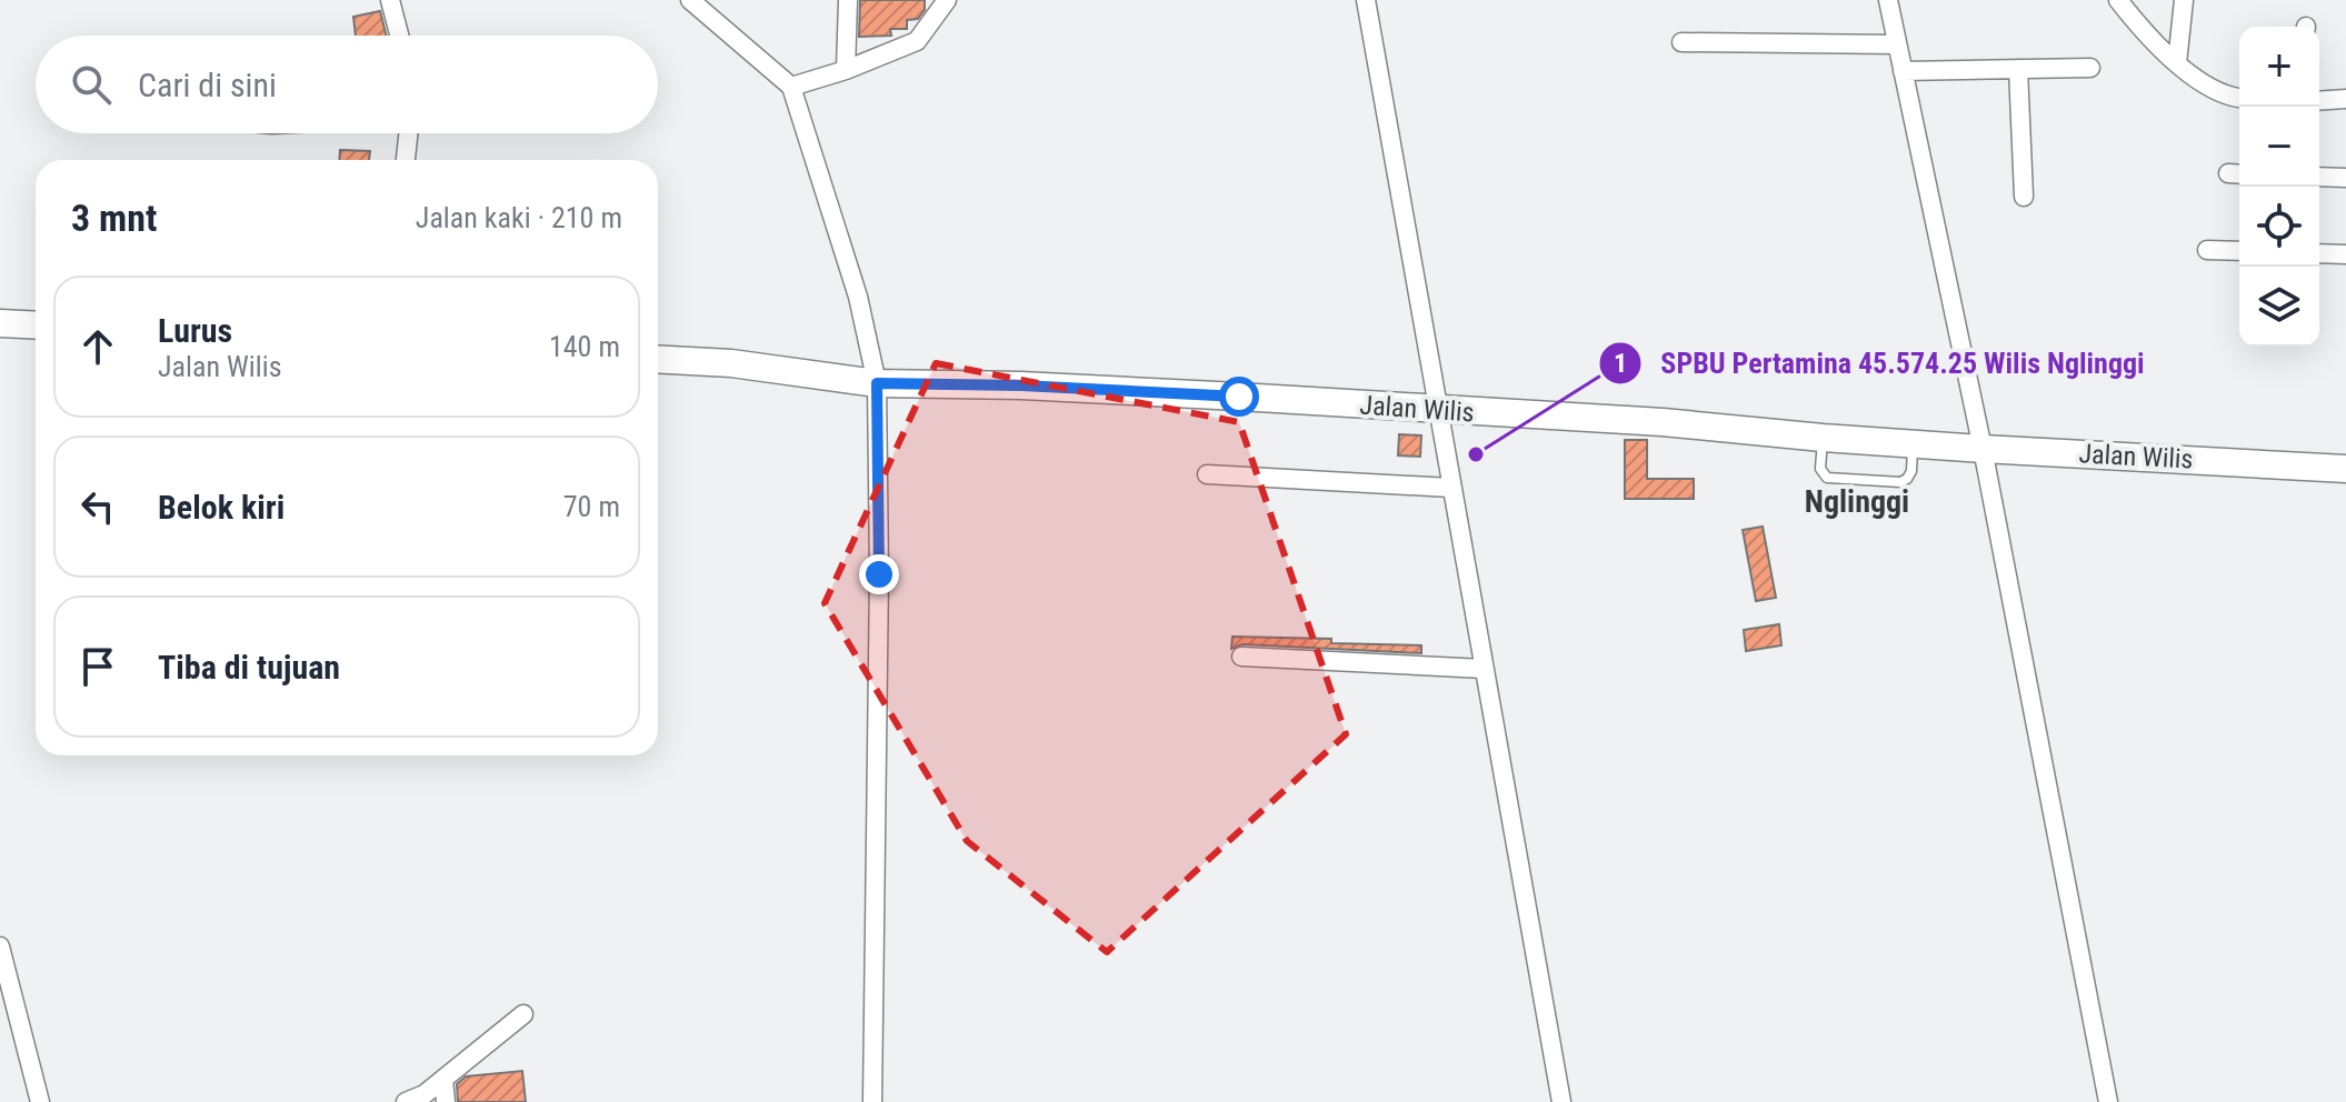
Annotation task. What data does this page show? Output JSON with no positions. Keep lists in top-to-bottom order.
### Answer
{
  "streets": {
    "main road": ["Jalan Wilis"]
  },
  "districts": ["Nglinggi"],
  "places": ["SPBU Pertamina 45.574.25 Wilis Nglinggi"],
  "page": {
    "map_buttons": ["+", "−"],
    "search": "Cari di sini",
    "heading": ["3 mnt", "Jalan kaki · 210 m"],
    "list": [
      ["Lurus", "Jalan Wilis", "140 m"],
      ["Belok kiri", "70 m"],
      "Tiba di tujuan"
    ]
  }
}
